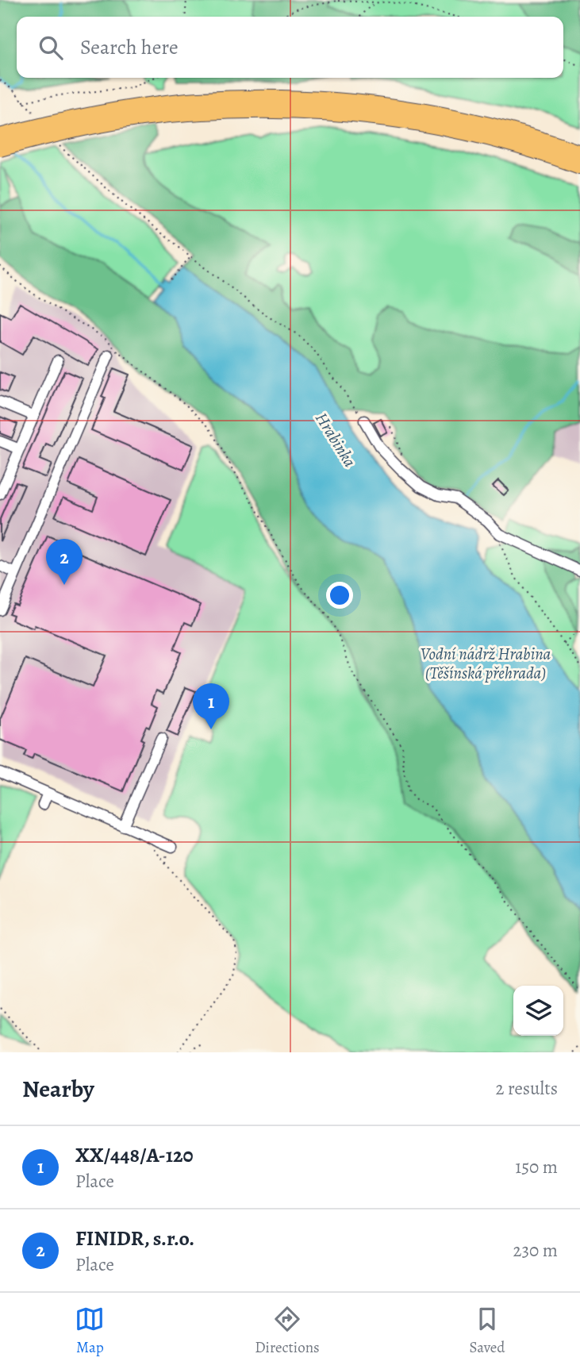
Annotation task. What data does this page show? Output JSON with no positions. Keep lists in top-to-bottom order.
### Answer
{
  "water": ["Hrabinka", "Vodní nádrž Hrabina (Těšínská přehrada)"],
  "page": {
    "search": "Search here",
    "pins": ["2", "1"],
    "heading": ["Nearby", "2 results"],
    "list": [
      {
        "mark": "1",
        "name": "XX/448/A-120",
        "note": "Place",
        "value": "150 m"
      },
      {
        "mark": "2",
        "name": "FINIDR, s.r.o.",
        "note": "Place",
        "value": "230 m"
      }
    ],
    "nav": ["Map", "Directions", "Saved"]
  }
}
